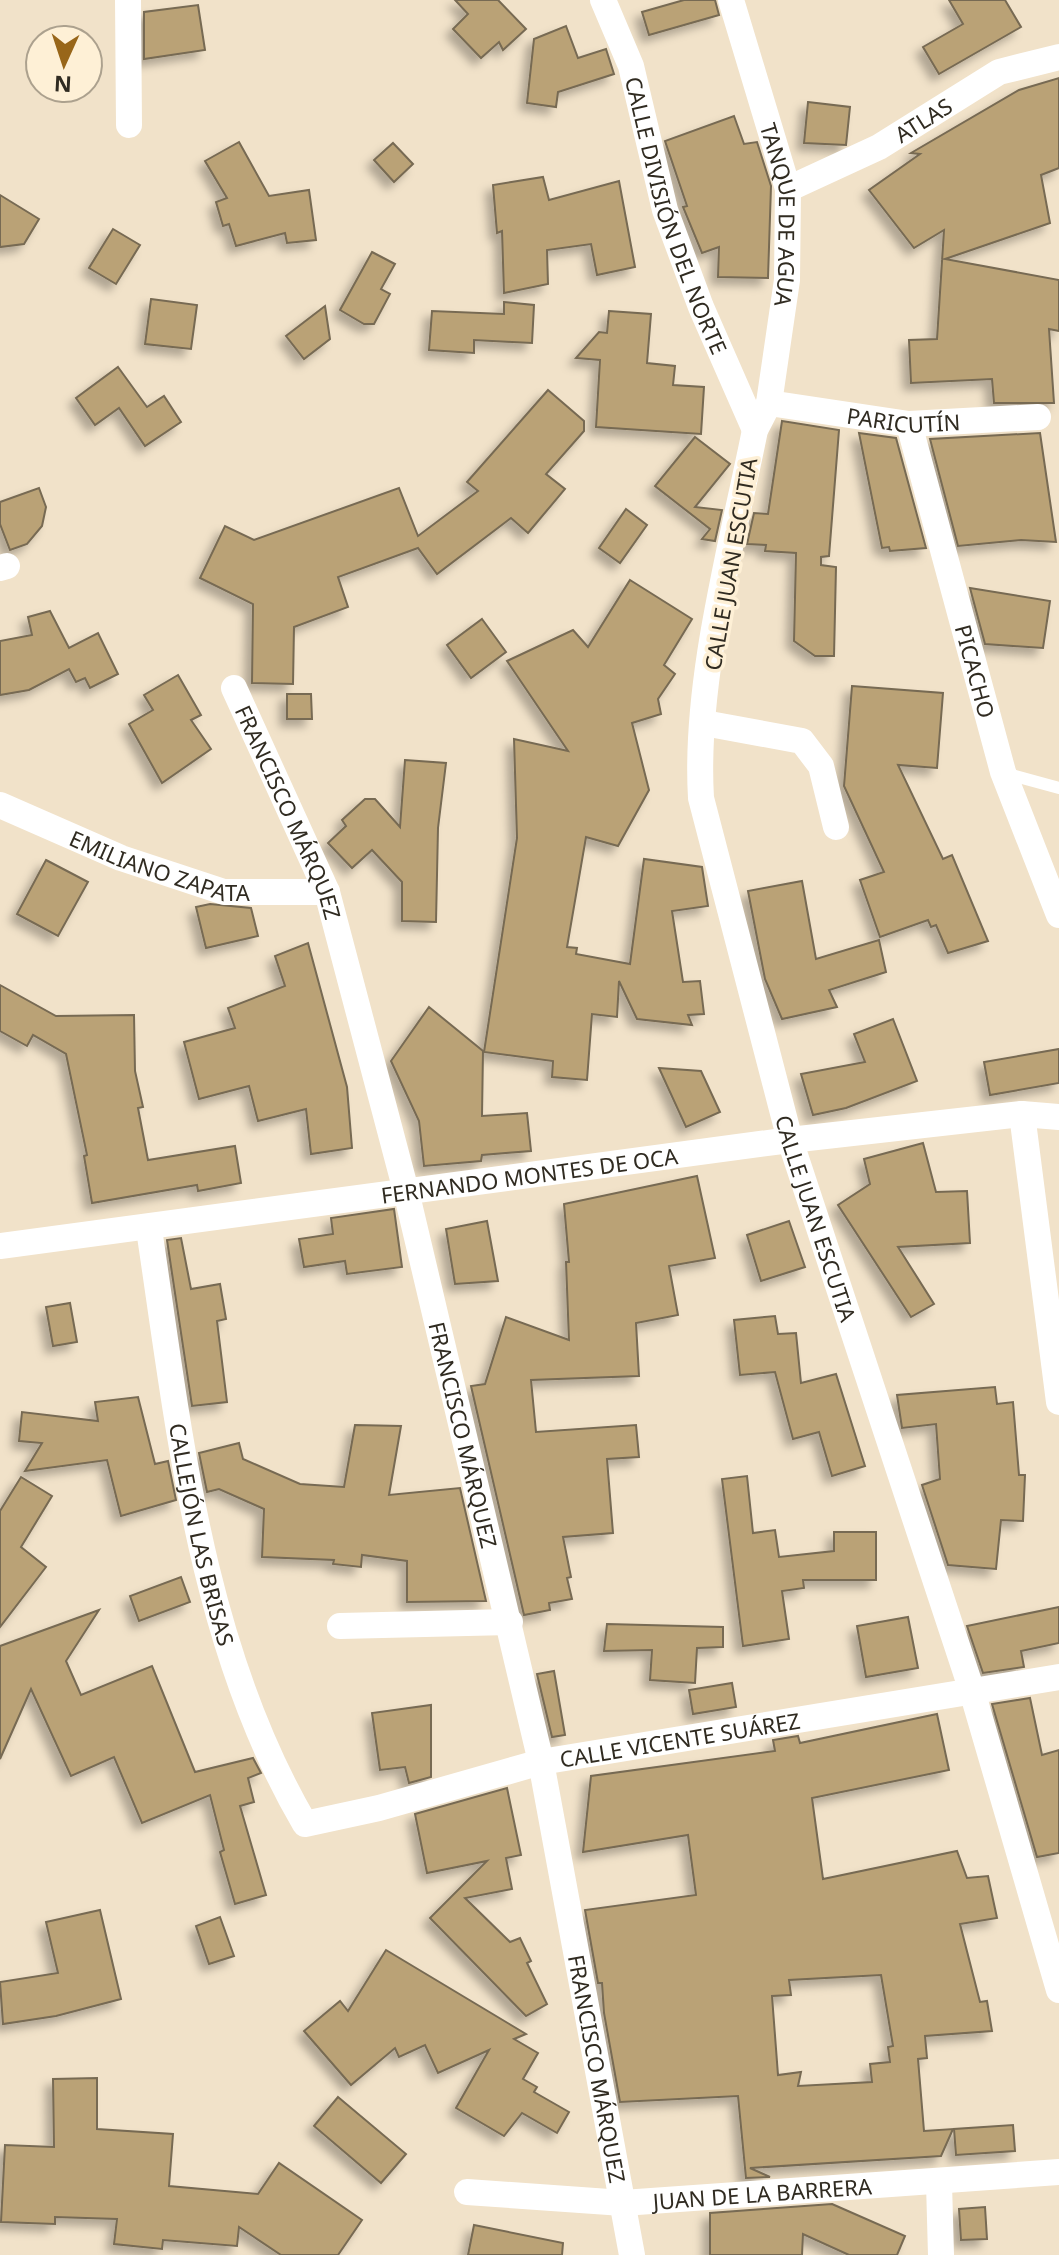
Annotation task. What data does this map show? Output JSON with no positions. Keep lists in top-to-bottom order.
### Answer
{
  "streets": {
    "street": [
      "ATLAS",
      "CALLE DIVISIÓN DEL NORTE",
      "TANQUE DE AGUA",
      "PARICUTÍN",
      "CALLE JUAN ESCUTIA",
      "PICACHO",
      "FRANCISCO MÁRQUEZ",
      "EMILIANO ZAPATA",
      "FERNANDO MONTES DE OCA",
      "CALLEJÓN LAS BRISAS",
      "CALLE VICENTE SUÁREZ",
      "JUAN DE LA BARRERA"
    ]
  },
  "crossings": [
    ["ATLAS", "TANQUE DE AGUA"],
    ["CALLE DIVISIÓN DEL NORTE", "TANQUE DE AGUA"],
    ["CALLE DIVISIÓN DEL NORTE", "CALLE JUAN ESCUTIA"],
    ["TANQUE DE AGUA", "PARICUTÍN"],
    ["TANQUE DE AGUA", "CALLE JUAN ESCUTIA"],
    ["PARICUTÍN", "PICACHO"],
    ["CALLE JUAN ESCUTIA", "FERNANDO MONTES DE OCA"],
    ["CALLE JUAN ESCUTIA", "CALLE VICENTE SUÁREZ"],
    ["FRANCISCO MÁRQUEZ", "EMILIANO ZAPATA"],
    ["FRANCISCO MÁRQUEZ", "FERNANDO MONTES DE OCA"],
    ["FRANCISCO MÁRQUEZ", "CALLE VICENTE SUÁREZ"],
    ["FRANCISCO MÁRQUEZ", "JUAN DE LA BARRERA"],
    ["FERNANDO MONTES DE OCA", "CALLEJÓN LAS BRISAS"],
    ["CALLEJÓN LAS BRISAS", "CALLE VICENTE SUÁREZ"]
  ],
  "north": "bottom"
}
